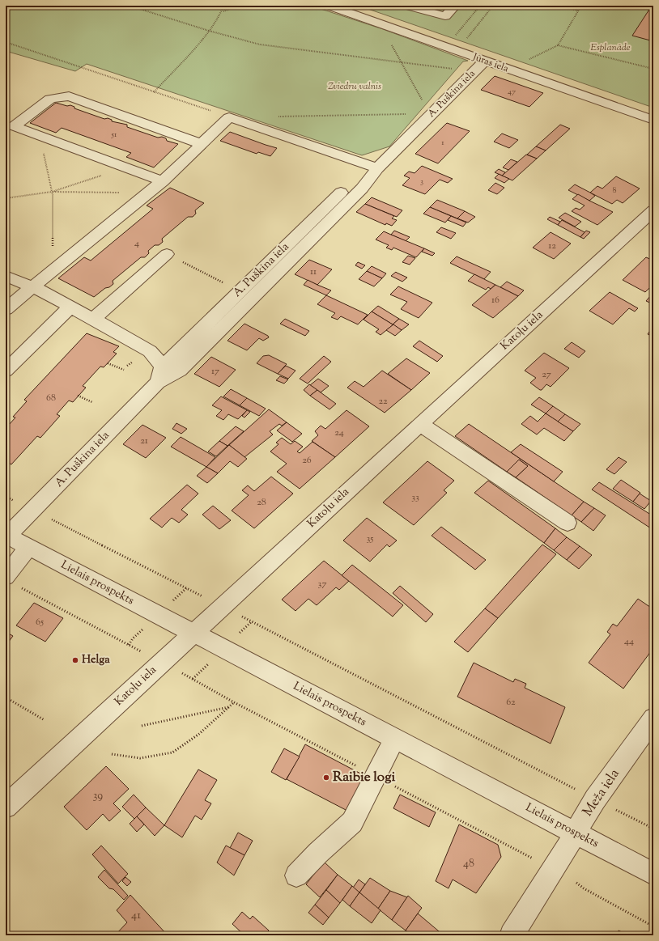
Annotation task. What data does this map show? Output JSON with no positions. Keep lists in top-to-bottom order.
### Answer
{
  "streets": {
    "street": [
      "Jūras iela",
      "A. Puškina iela",
      "Katoļu iela",
      "Lielais prospekts",
      "Meža iela"
    ]
  },
  "crossings": [
    ["Jūras iela", "A. Puškina iela"],
    ["A. Puškina iela", "Lielais prospekts"],
    ["Katoļu iela", "Lielais prospekts"],
    ["Lielais prospekts", "Meža iela"]
  ],
  "parks": ["Esplanāde", "Zviedru valnis"],
  "places": ["Helga", "Raibie logi"],
  "house_numbers": [
    "47",
    "51",
    "1",
    "3",
    "8",
    "4",
    "12",
    "11",
    "16",
    "17",
    "27",
    "68",
    "22",
    "24",
    "21",
    "26",
    "33",
    "28",
    "35",
    "37",
    "65",
    "44",
    "62",
    "39",
    "48",
    "41"
  ]
}
